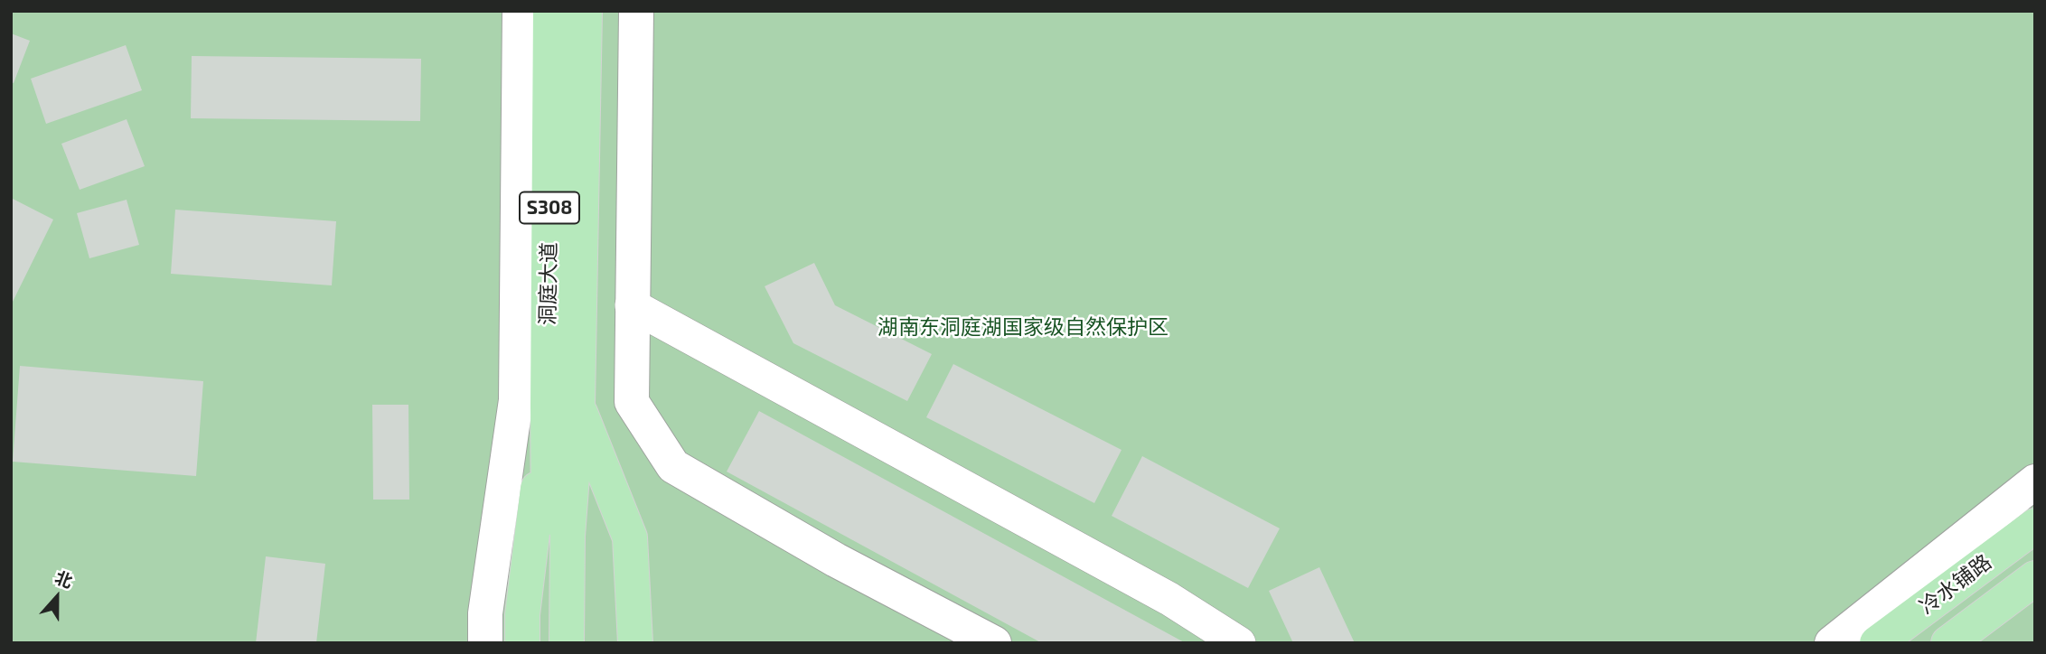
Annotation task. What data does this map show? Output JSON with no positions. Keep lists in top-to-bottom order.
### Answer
{
  "streets": {
    "main road": ["S308", "洞庭大道", "冷水铺路"]
  },
  "crossings": [
    ["S308", "洞庭大道"]
  ],
  "parks": ["湖南东洞庭湖国家级自然保护区"],
  "north": "top"
}
